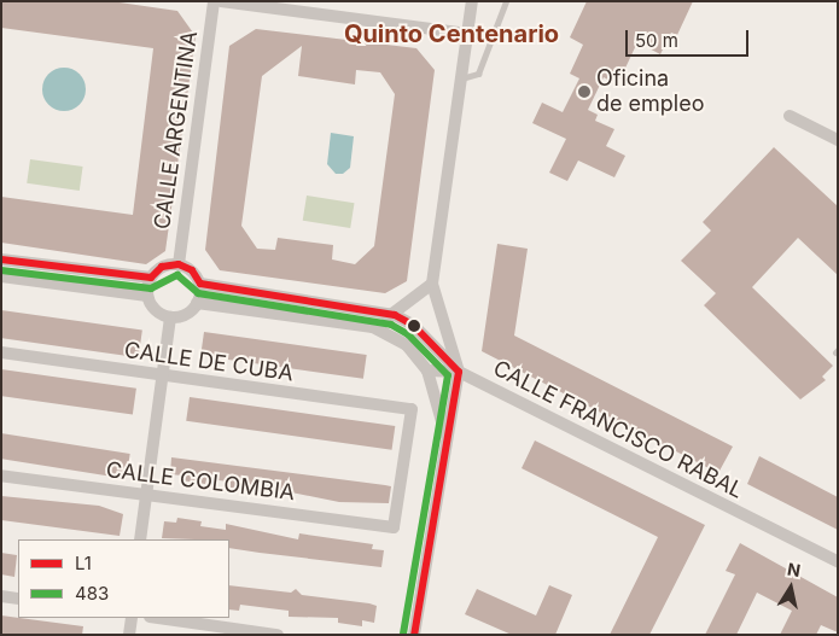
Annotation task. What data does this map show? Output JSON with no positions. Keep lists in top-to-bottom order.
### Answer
{
  "streets": {
    "street": [
      "CALLE ARGENTINA",
      "CALLE DE CUBA",
      "CALLE FRANCISCO RABAL",
      "CALLE COLOMBIA"
    ]
  },
  "crossings": [
    ["CALLE DE CUBA", "CALLE COLOMBIA"]
  ],
  "districts": ["Quinto Centenario"],
  "places": ["Oficina de empleo"],
  "lines": ["transit line L1", "transit line 483"],
  "legend": ["L1", "483"],
  "scale_bar": "50 m",
  "north": "top"
}
